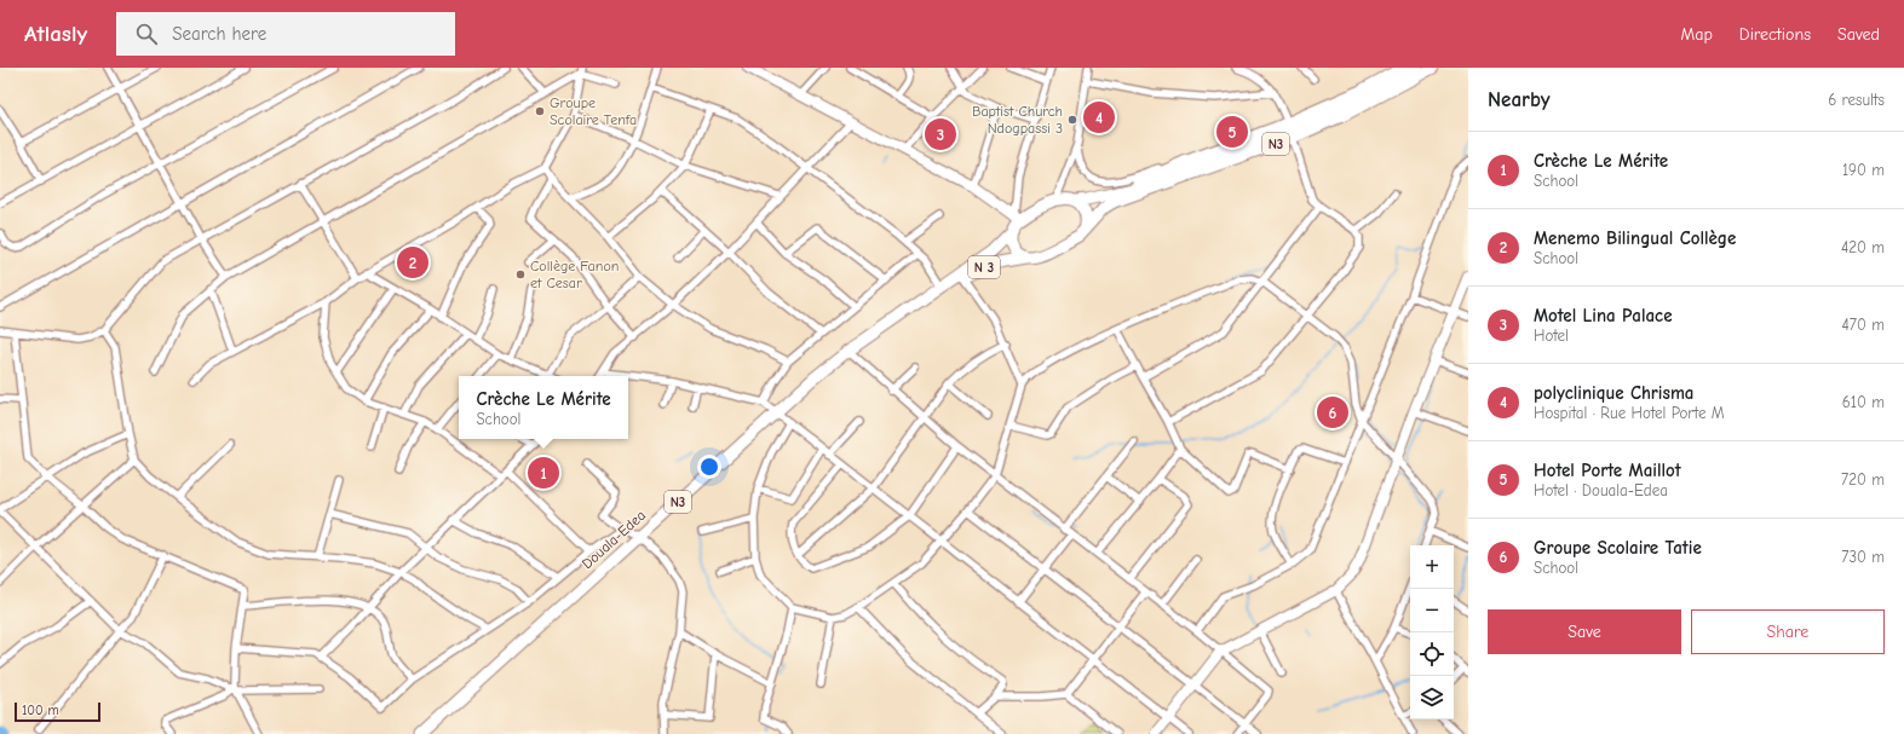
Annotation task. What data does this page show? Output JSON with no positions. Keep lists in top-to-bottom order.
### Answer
{
  "streets": {
    "main road": ["N3", "N 3", "Douala-Edea"]
  },
  "crossings": [
    ["N3", "N 3"],
    ["N 3", "Douala-Edea"]
  ],
  "places": ["Groupe Scolaire Tenfa", "Baptist Church Ndogpassi 3", "Collège Fanon et Cesar"],
  "scale_bar": "100 m",
  "page": {
    "header": "Atlasly",
    "search": "Search here",
    "nav": ["Map", "Directions", "Saved"],
    "heading": ["Nearby", "6 results"],
    "pins": [
      "4",
      "5",
      "3",
      "2",
      "6",
      "1"
    ],
    "list": [
      {
        "mark": "1",
        "name": "Crèche Le Mérite",
        "note": "School",
        "value": "190 m"
      },
      {
        "mark": "2",
        "name": "Menemo Bilingual Collège",
        "note": "School",
        "value": "420 m"
      },
      {
        "mark": "3",
        "name": "Motel Lina Palace",
        "note": "Hotel",
        "value": "470 m"
      },
      {
        "mark": "4",
        "name": "polyclinique Chrisma",
        "note": "Hospital · Rue Hotel Porte M",
        "value": "610 m"
      },
      {
        "mark": "5",
        "name": "Hotel Porte Maillot",
        "note": "Hotel · Douala-Edea",
        "value": "720 m"
      },
      {
        "mark": "6",
        "name": "Groupe Scolaire Tatie",
        "note": "School",
        "value": "730 m"
      }
    ],
    "popup": ["Crèche Le Mérite", "School"],
    "map_buttons": ["+", "−"],
    "buttons": ["Save", "Share"],
    "scale": "100 m"
  }
}
